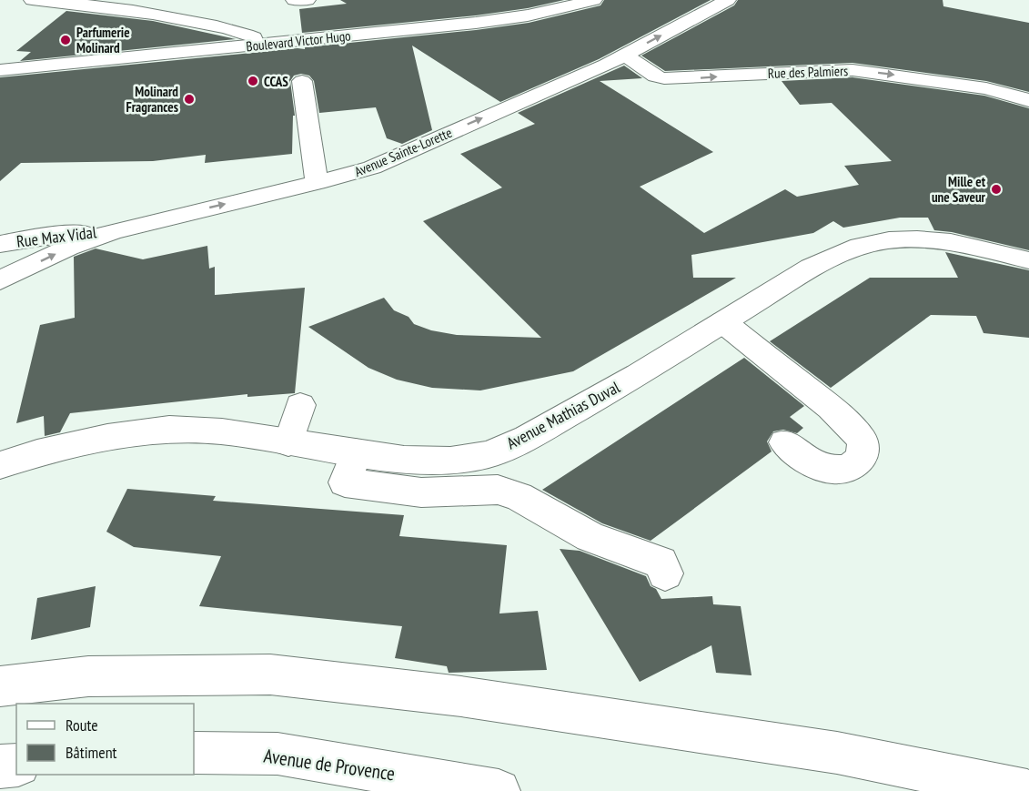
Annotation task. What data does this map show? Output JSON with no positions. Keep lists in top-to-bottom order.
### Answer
{
  "streets": {
    "street": [
      "Boulevard Victor Hugo",
      "Rue des Palmiers",
      "Avenue Sainte-Lorette",
      "Rue Max Vidal",
      "Avenue Mathias Duval",
      "Avenue de Provence"
    ]
  },
  "crossings": [
    ["Rue des Palmiers", "Avenue Sainte-Lorette"],
    ["Avenue Sainte-Lorette", "Rue Max Vidal"]
  ],
  "one_way": ["Rue des Palmiers", "Avenue Sainte-Lorette"],
  "places": [
    "Parfumerie Molinard",
    "CCAS",
    "Molinard Fragrances",
    "Mille et une Saveur"
  ],
  "legend": ["Route", "Bâtiment"]
}
